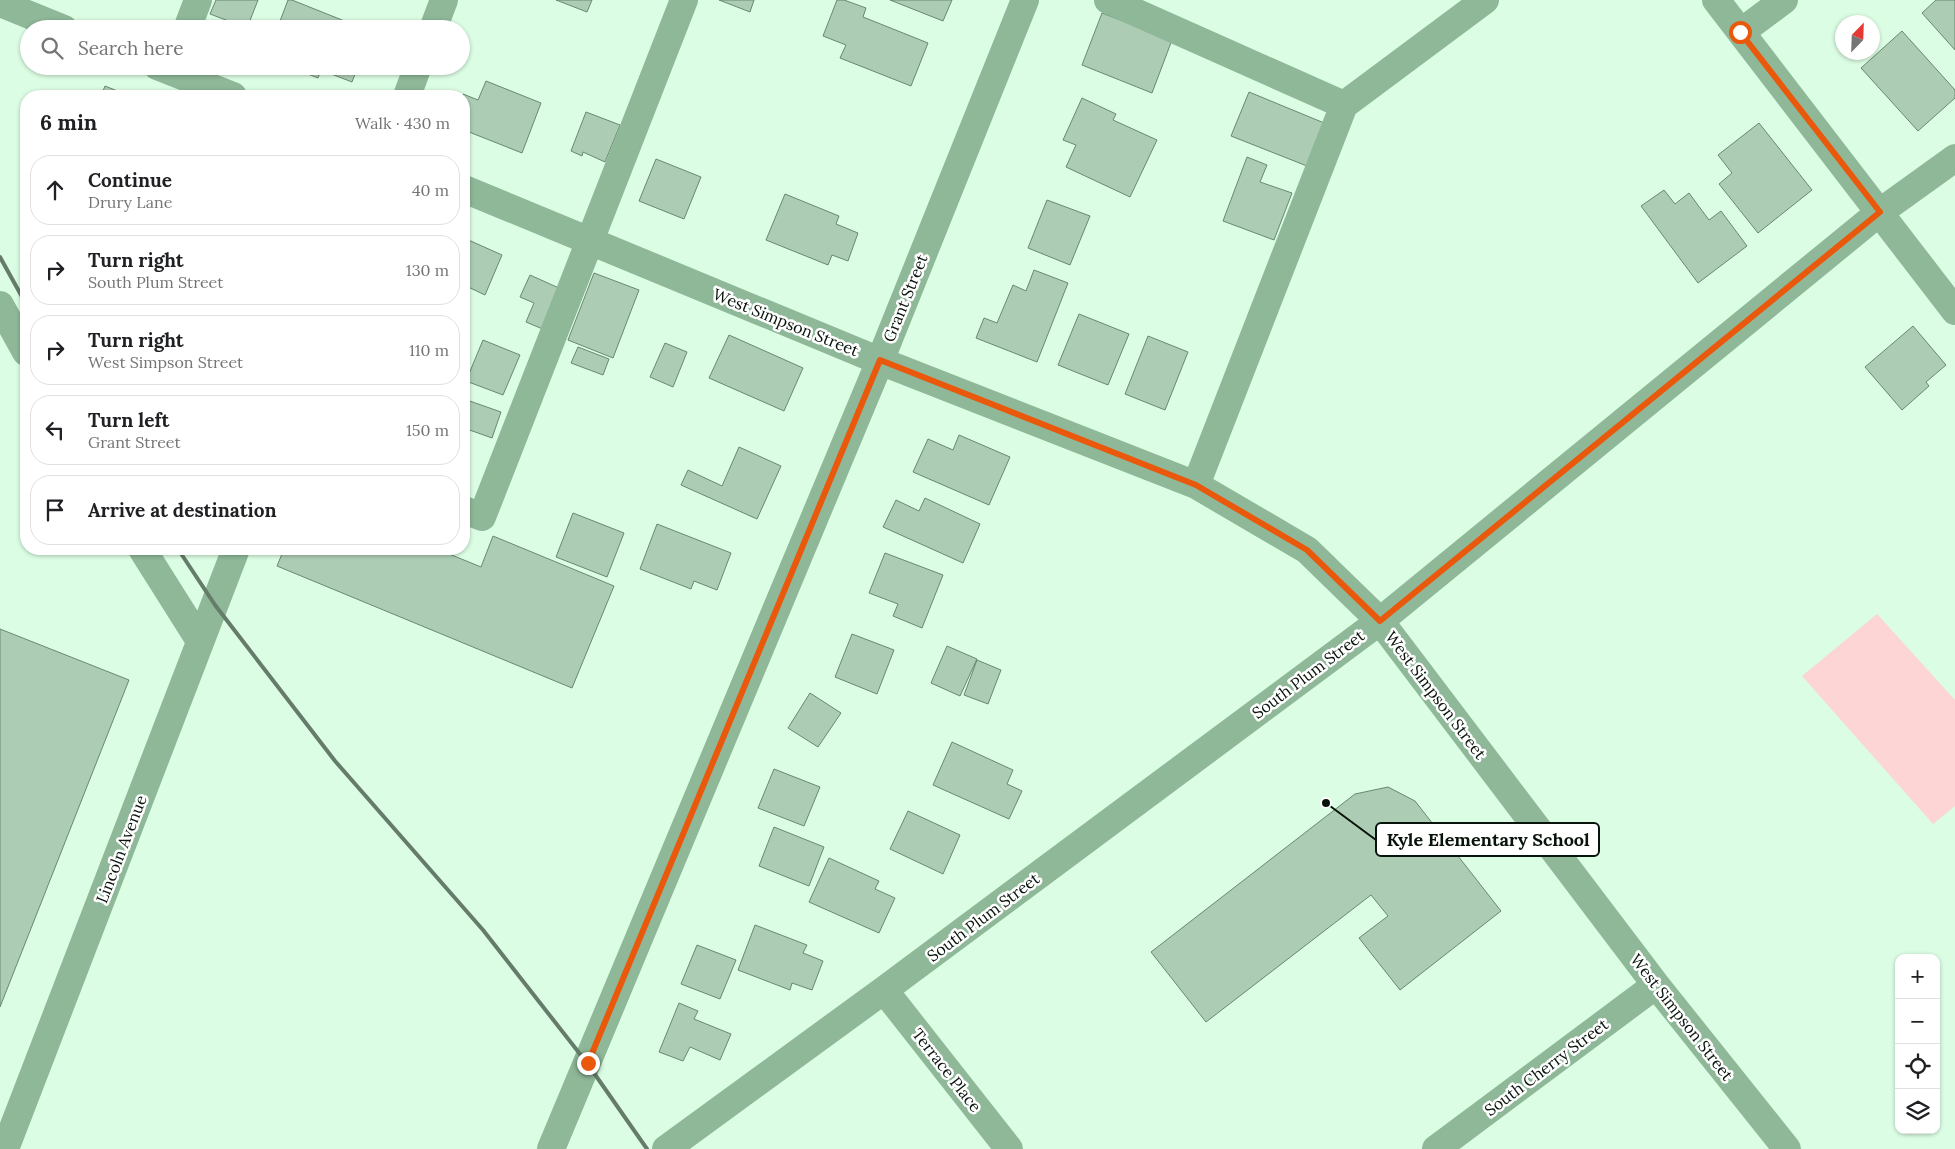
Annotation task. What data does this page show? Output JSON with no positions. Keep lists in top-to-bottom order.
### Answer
{
  "streets": {
    "street": [
      "Grant Street",
      "West Simpson Street",
      "South Plum Street",
      "Lincoln Avenue",
      "South Cherry Street",
      "Terrace Place"
    ]
  },
  "crossings": [
    ["Grant Street", "West Simpson Street"],
    ["West Simpson Street", "South Plum Street"],
    ["West Simpson Street", "South Cherry Street"],
    ["South Plum Street", "Terrace Place"]
  ],
  "places": ["Kyle Elementary School"],
  "north": "top right",
  "page": {
    "search": "Search here",
    "heading": ["6 min", "Walk · 430 m"],
    "list": [
      ["Continue", "Drury Lane", "40 m"],
      ["Turn right", "South Plum Street", "130 m"],
      ["Turn right", "West Simpson Street", "110 m"],
      ["Turn left", "Grant Street", "150 m"],
      "Arrive at destination"
    ],
    "map_buttons": ["+", "−"]
  }
}
